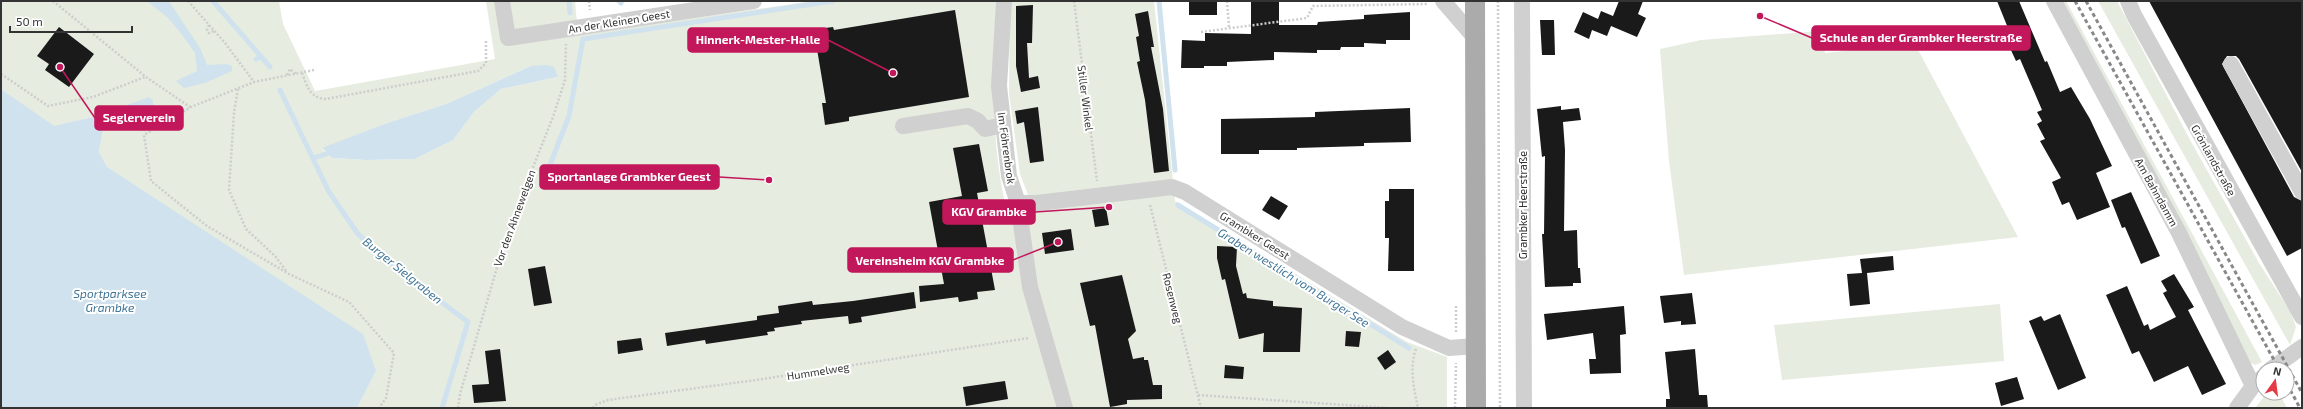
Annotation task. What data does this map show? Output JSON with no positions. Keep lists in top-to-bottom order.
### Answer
{
  "streets": {
    "street": [
      "An der Kleinen Geest",
      "Im Föhrenbrok",
      "Grönlandstraße",
      "Am Bahndamm",
      "Grambker Heerstraße",
      "Grambker Geest"
    ],
    "path": [
      "Stiller Winkel",
      "Vor den Ahnewelgen",
      "Rosenweg",
      "Hummelweg"
    ]
  },
  "crossings": [
    ["An der Kleinen Geest", "Vor den Ahnewelgen"],
    ["Stiller Winkel", "Grambker Geest"],
    ["Im Föhrenbrok", "Grambker Geest"],
    ["Im Föhrenbrok", "Hummelweg"],
    ["Grambker Geest", "Rosenweg"]
  ],
  "water": ["Burger Sielgraben", "Graben westlich vom Burger See", "Sportparksee Grambke"],
  "places": [
    "Schule an der Grambker Heerstraße",
    "Seglerverein",
    "Hinnerk-Mester-Halle",
    "Sportanlage Grambker Geest",
    "KGV Grambke",
    "Vereinsheim KGV Grambke"
  ],
  "scale_bar": "50 m",
  "north": "top"
}
